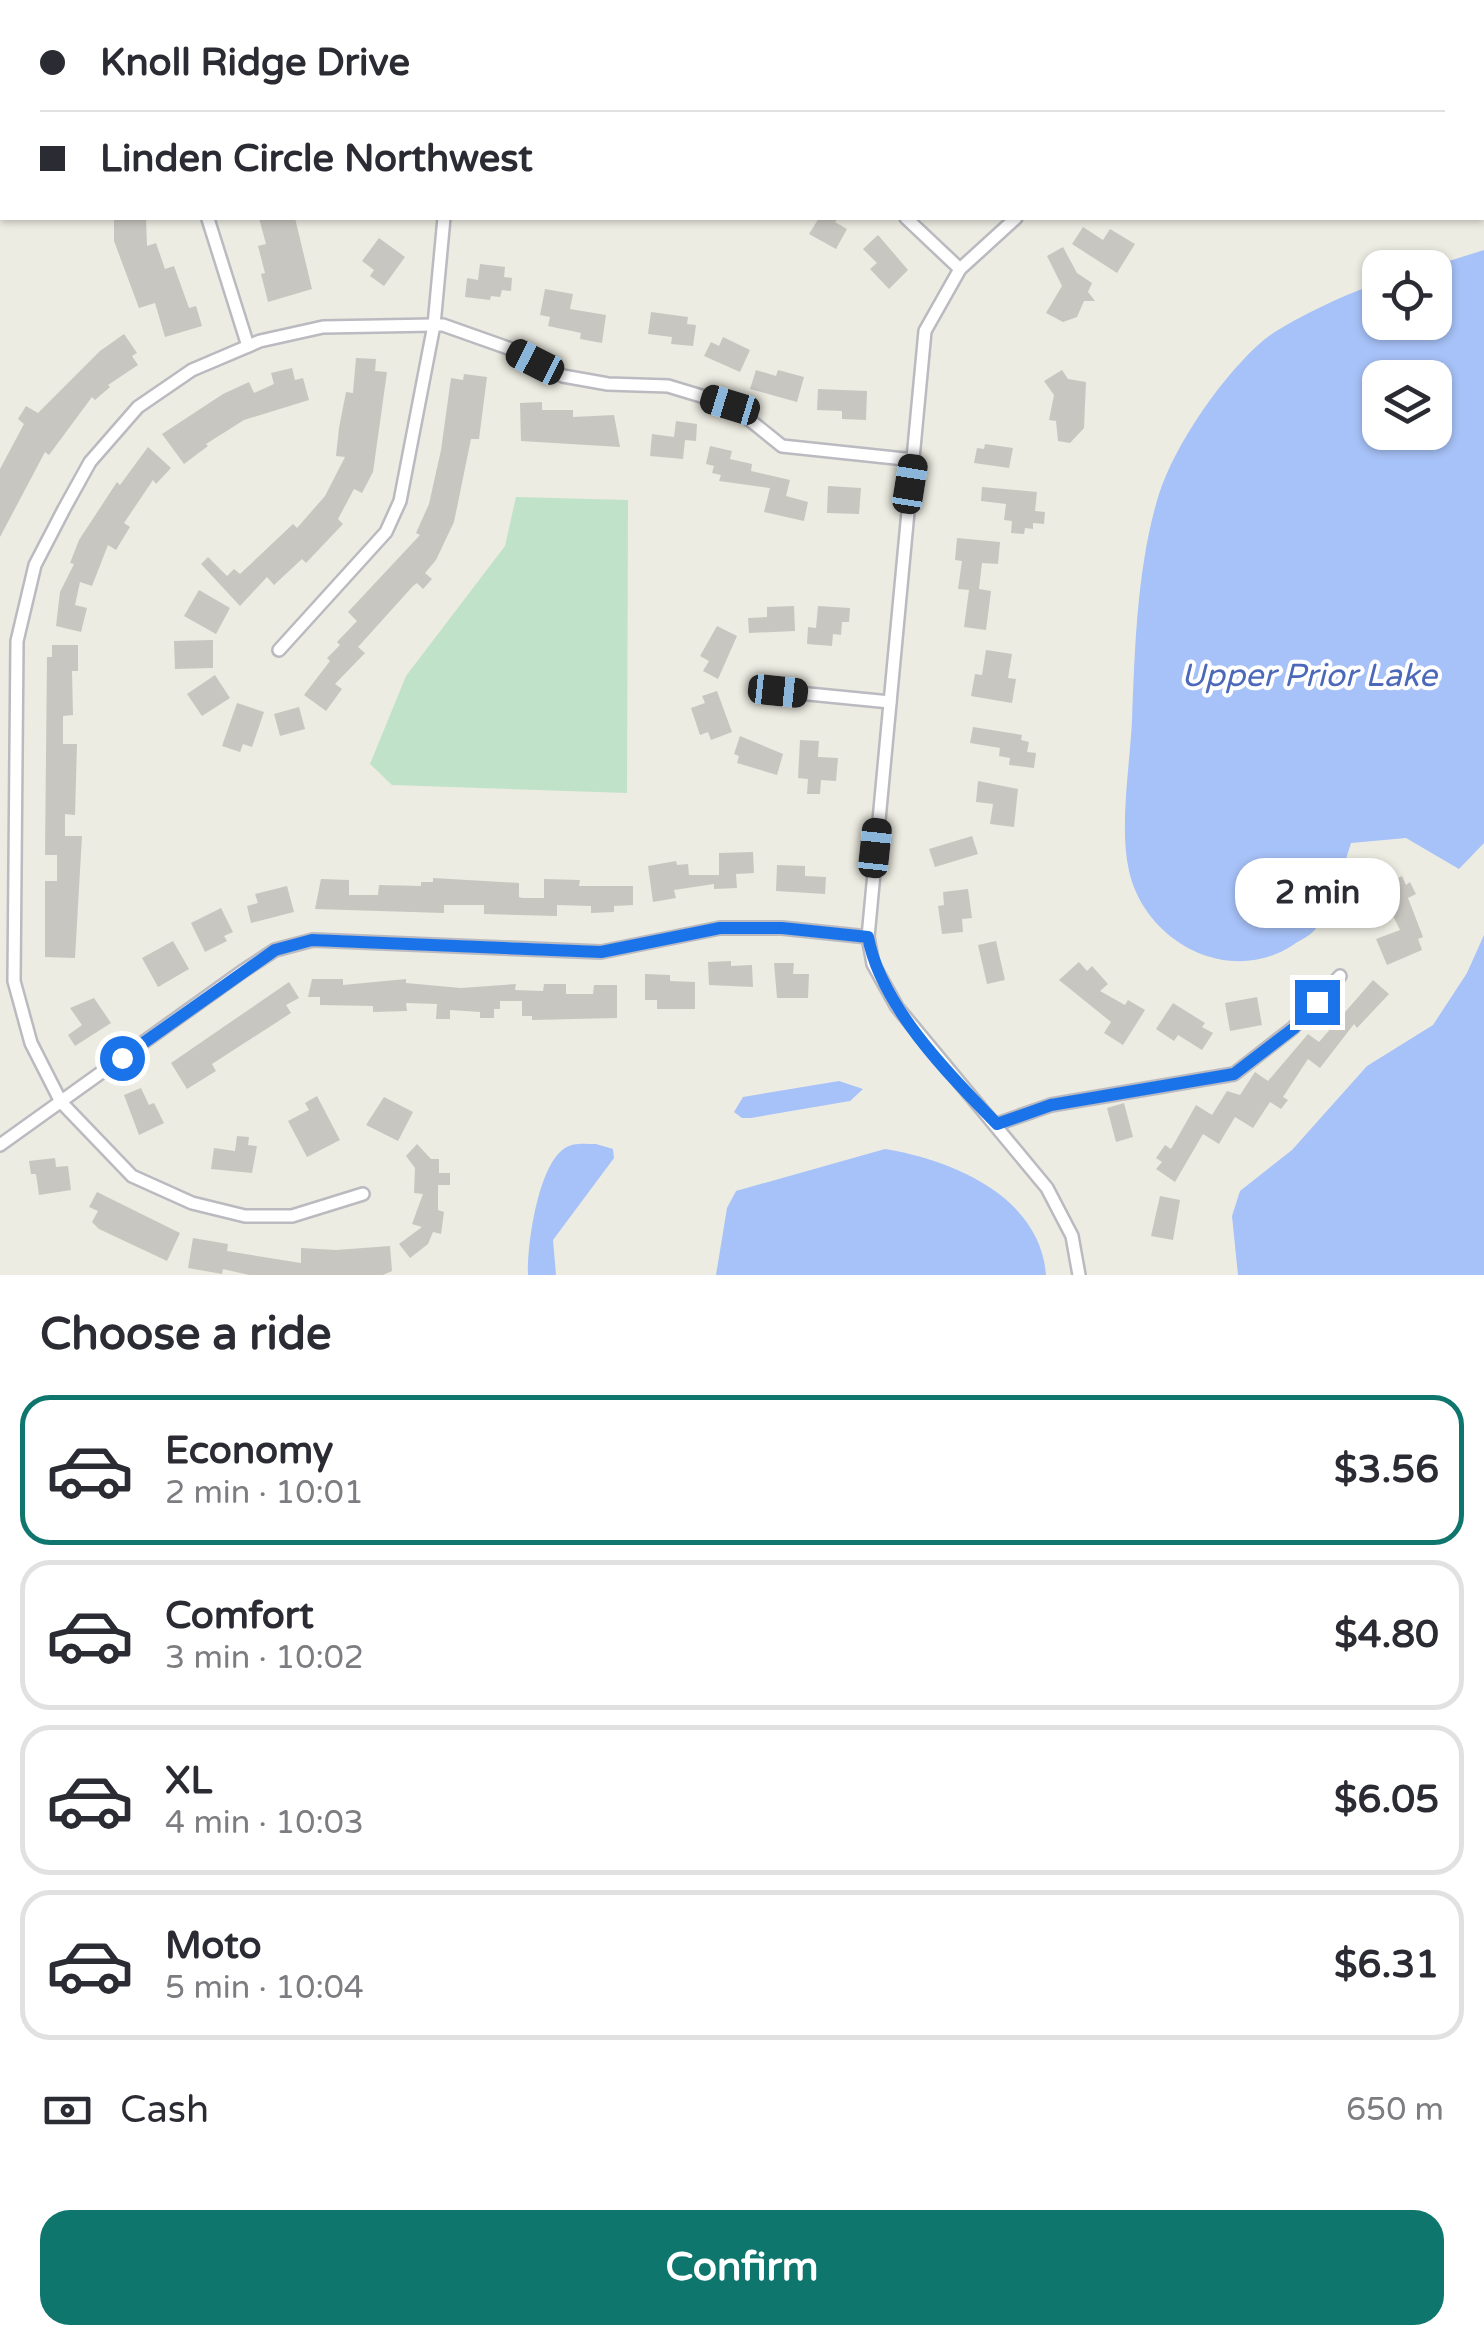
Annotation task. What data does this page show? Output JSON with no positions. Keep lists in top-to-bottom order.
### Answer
{
  "water": ["Upper Prior Lake"],
  "page": {
    "banner": ["Knoll Ridge Drive", "Linden Circle Northwest"],
    "bubble": "2 min",
    "heading": "Choose a ride",
    "list": [
      {
        "name": "Economy",
        "note": "2 min · 10:01",
        "value": "$3.56"
      },
      {
        "name": "Comfort",
        "note": "3 min · 10:02",
        "value": "$4.80"
      },
      {
        "name": "XL",
        "note": "4 min · 10:03",
        "value": "$6.05"
      },
      {
        "name": "Moto",
        "note": "5 min · 10:04",
        "value": "$6.31"
      }
    ],
    "pay": ["Cash", "650 m"],
    "buttons": "Confirm"
  }
}
